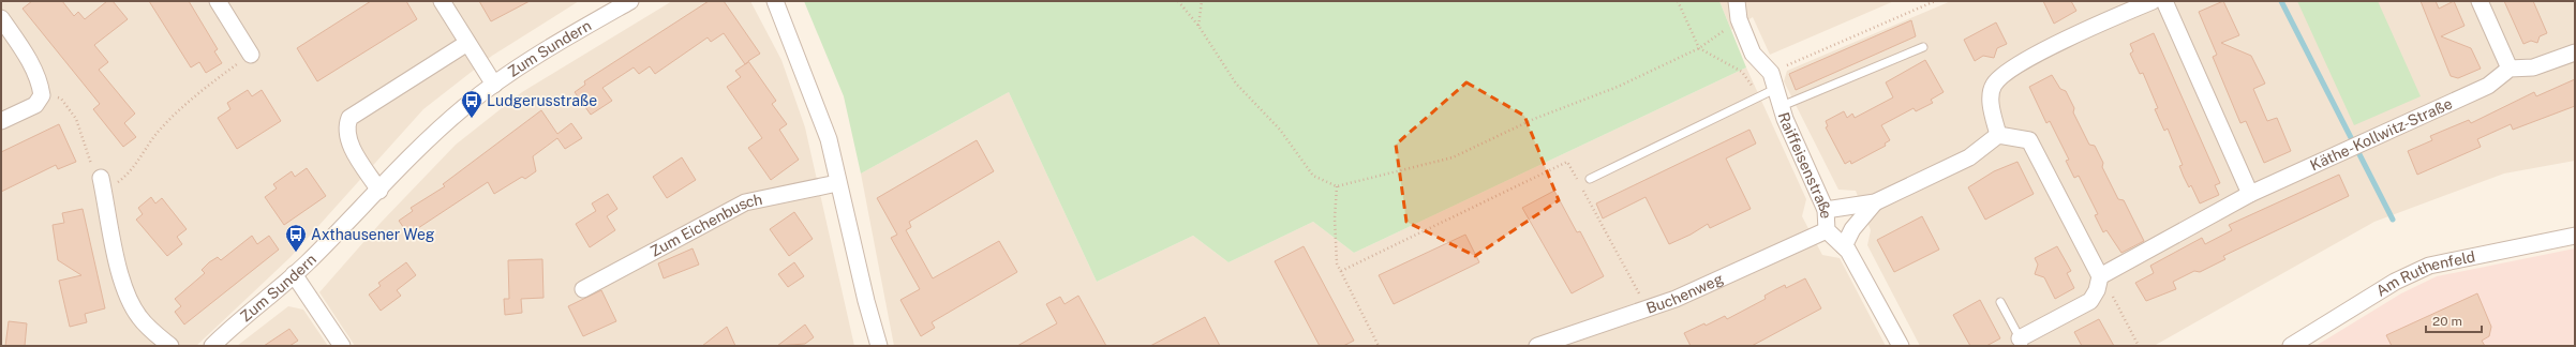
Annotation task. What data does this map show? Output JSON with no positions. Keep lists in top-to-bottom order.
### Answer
{
  "streets": {
    "street": [
      "Zum Sundern",
      "Käthe-Kollwitz-Straße",
      "Raiffeisenstraße",
      "Zum Eichenbusch",
      "Am Ruthenfeld",
      "Buchenweg"
    ]
  },
  "crossings": [
    ["Raiffeisenstraße", "Buchenweg"]
  ],
  "places": {
    "bus stop": ["Ludgerusstraße", "Axthausener Weg"]
  },
  "scale_bar": "20 m"
}
